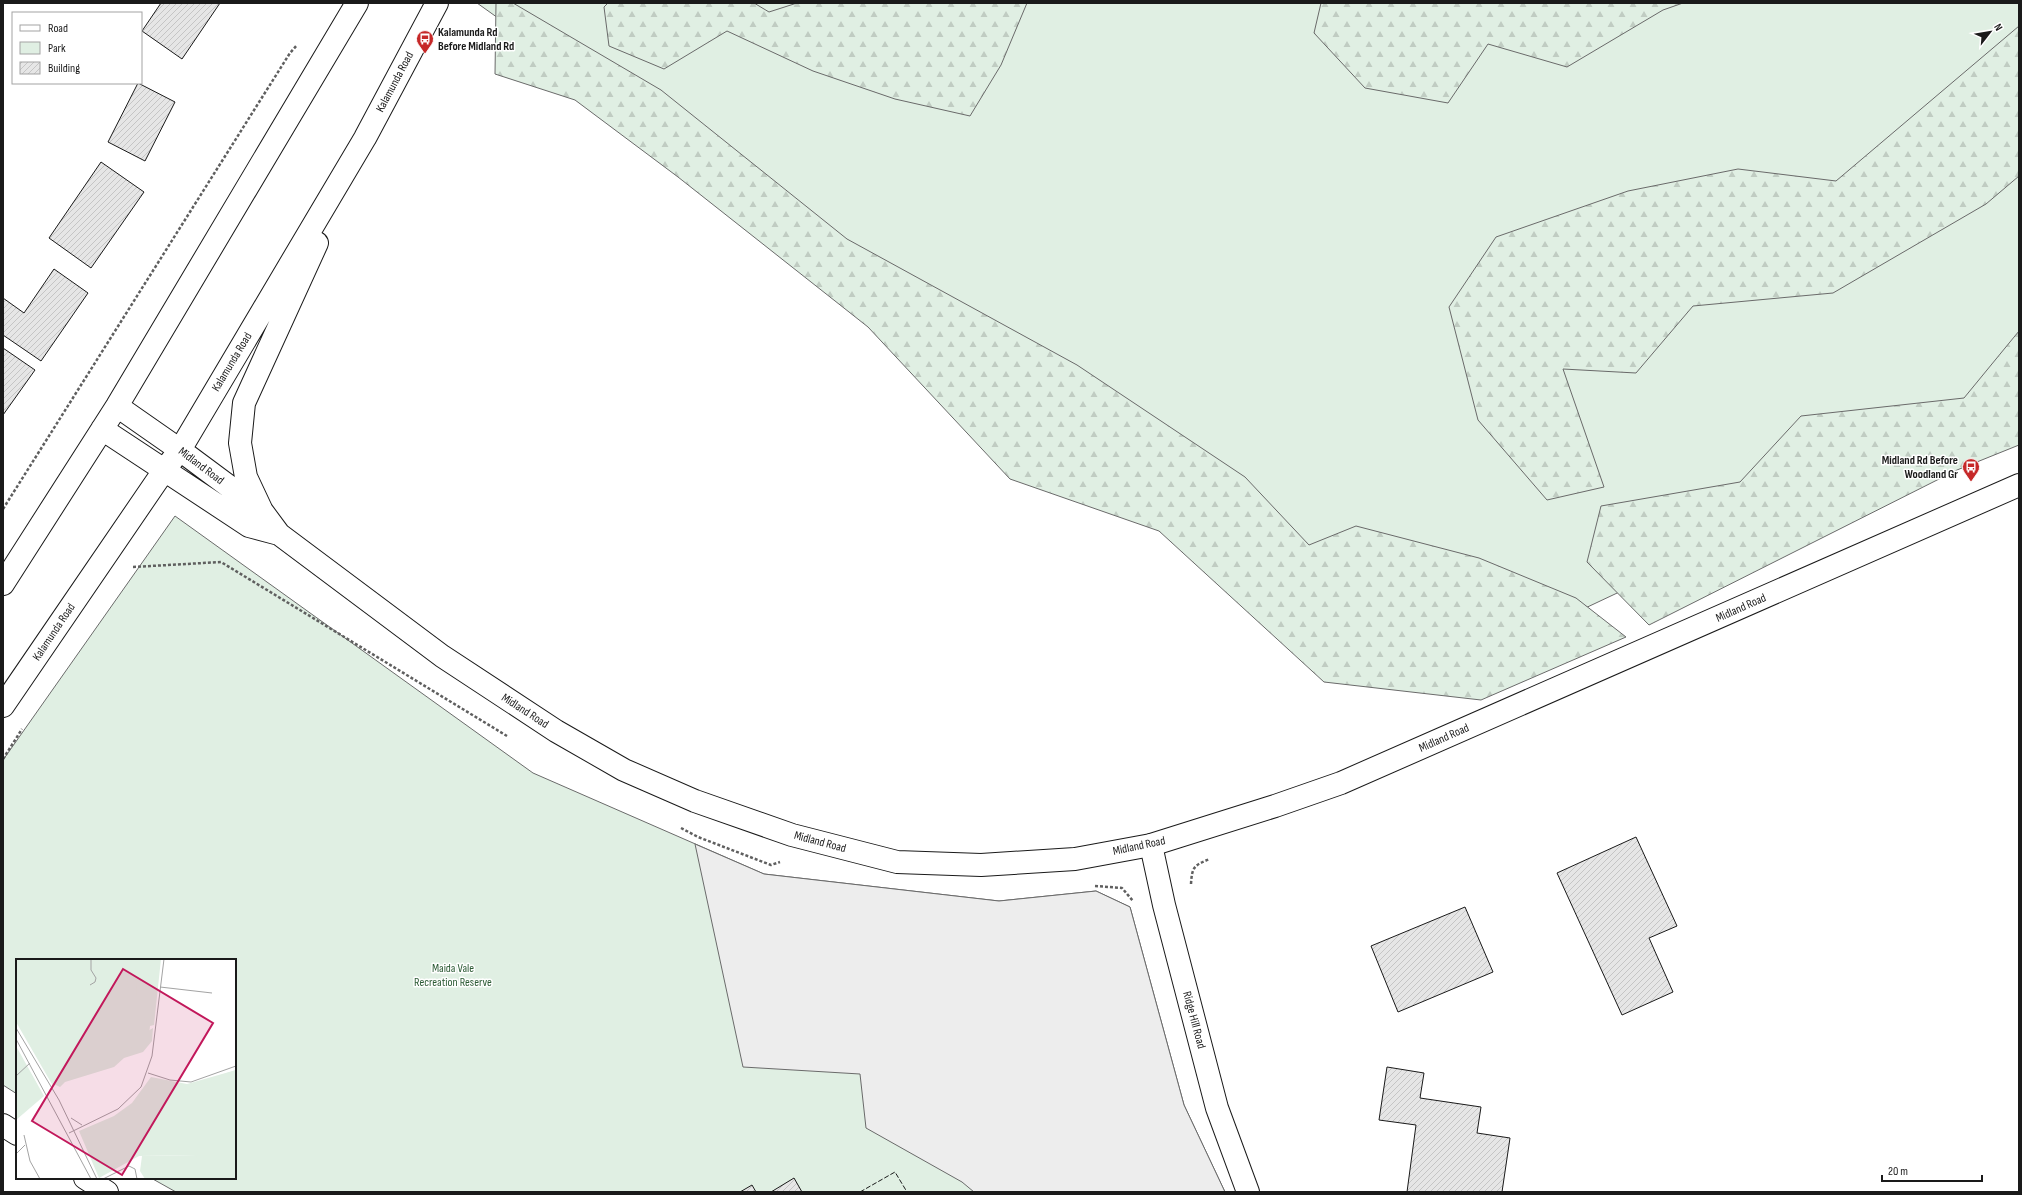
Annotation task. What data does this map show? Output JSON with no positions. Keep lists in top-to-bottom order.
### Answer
{
  "streets": {
    "main road": ["Kalamunda Road", "Midland Road", "Ridge Hill Road"]
  },
  "crossings": [
    ["Kalamunda Road", "Midland Road"],
    ["Midland Road", "Ridge Hill Road"]
  ],
  "parks": ["Maida Vale Recreation Reserve"],
  "places": {
    "bus stop": ["Kalamunda Rd Before Midland Rd", "Midland Rd Before Woodland Gr"]
  },
  "legend": ["Road", "Park", "Building"],
  "scale_bar": "20 m",
  "north": "top right"
}
